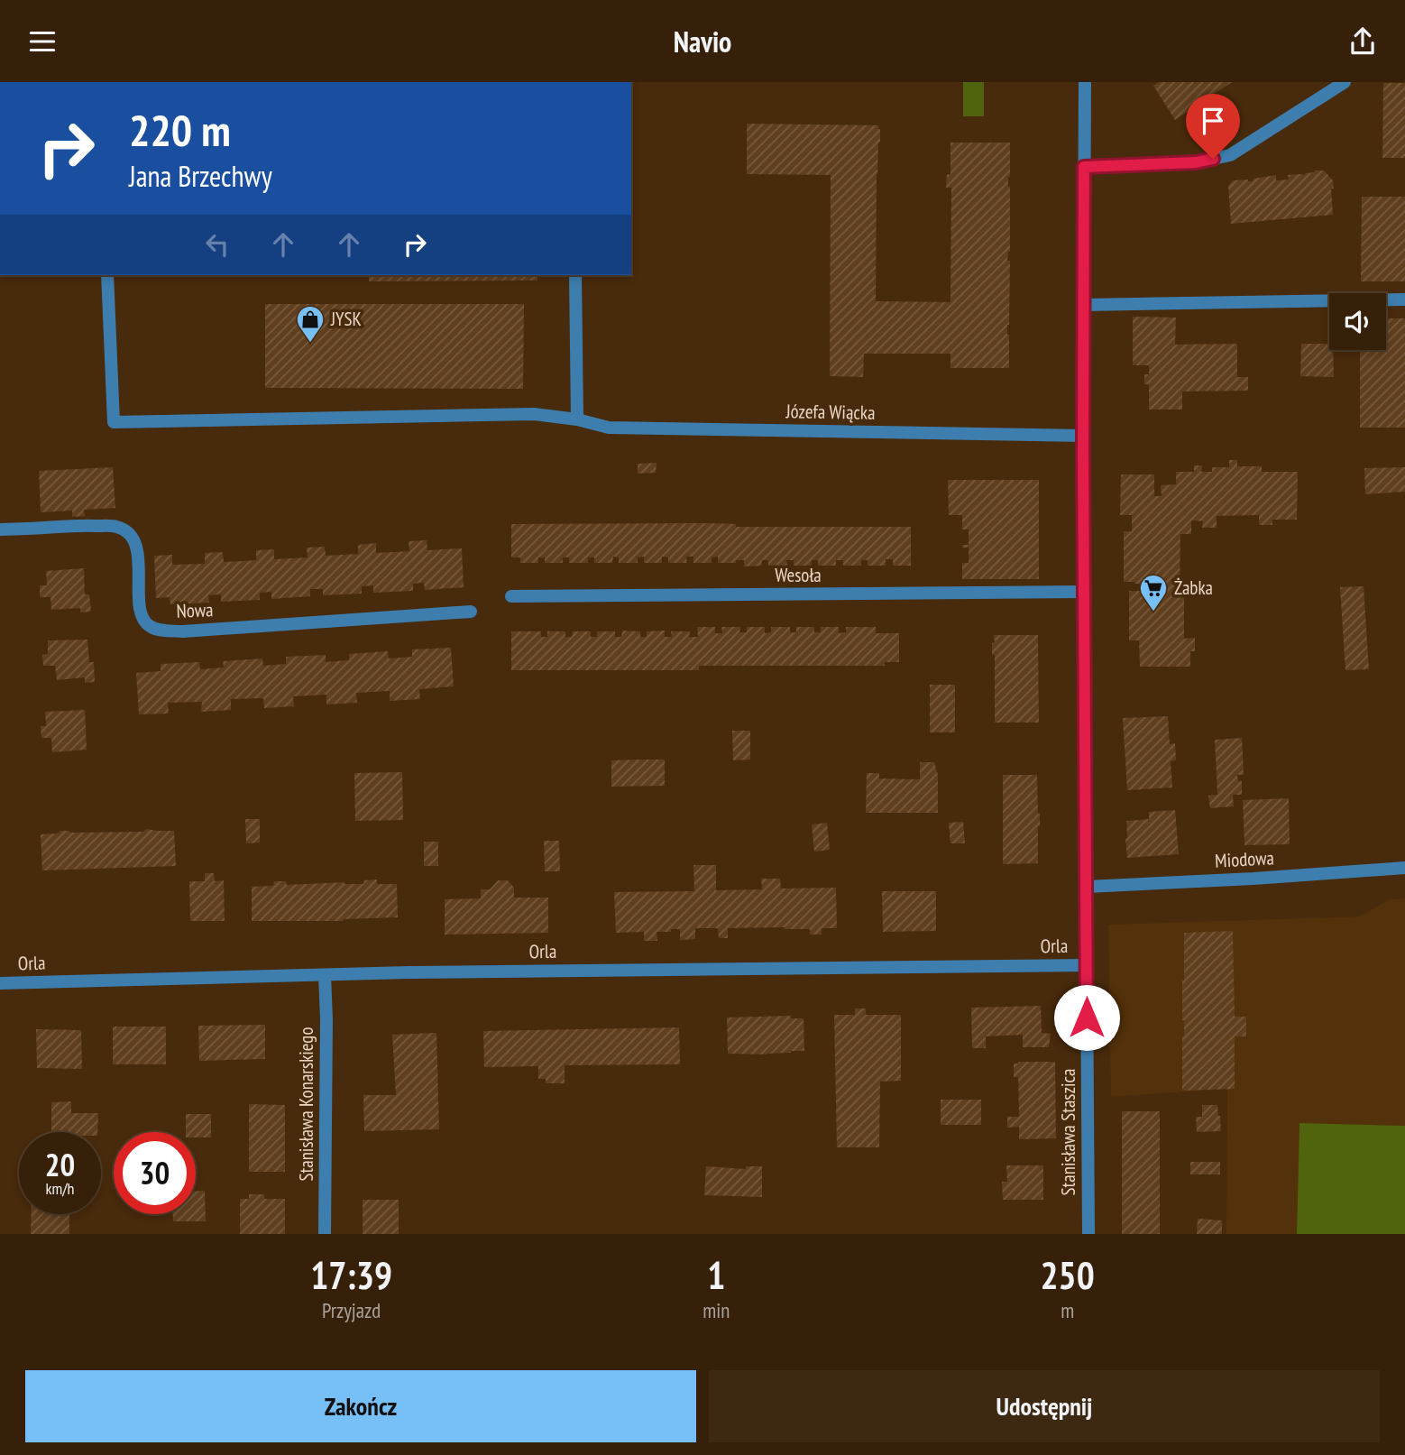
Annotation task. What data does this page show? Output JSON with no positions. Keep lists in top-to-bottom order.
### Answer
{
  "streets": {
    "street": [
      "Józefa Wiącka",
      "Wesoła",
      "Nowa",
      "Miodowa",
      "Orla",
      "Stanisława Konarskiego",
      "Stanisława Staszica"
    ]
  },
  "crossings": [
    ["Józefa Wiącka", "Stanisława Staszica"],
    ["Wesoła", "Stanisława Staszica"],
    ["Miodowa", "Stanisława Staszica"],
    ["Orla", "Stanisława Konarskiego"],
    ["Orla", "Stanisława Staszica"]
  ],
  "places": {
    "shop": ["JYSK"],
    "supermarket": ["Żabka"]
  },
  "page": {
    "header": "Navio",
    "turn": ["220 m", "Jana Brzechwy"],
    "speed": "20 km/h",
    "limit": "30",
    "eta": [
      "17:39",
      "Przyjazd",
      "1",
      "min",
      "250",
      "m"
    ],
    "buttons": ["Zakończ", "Udostępnij"]
  }
}
